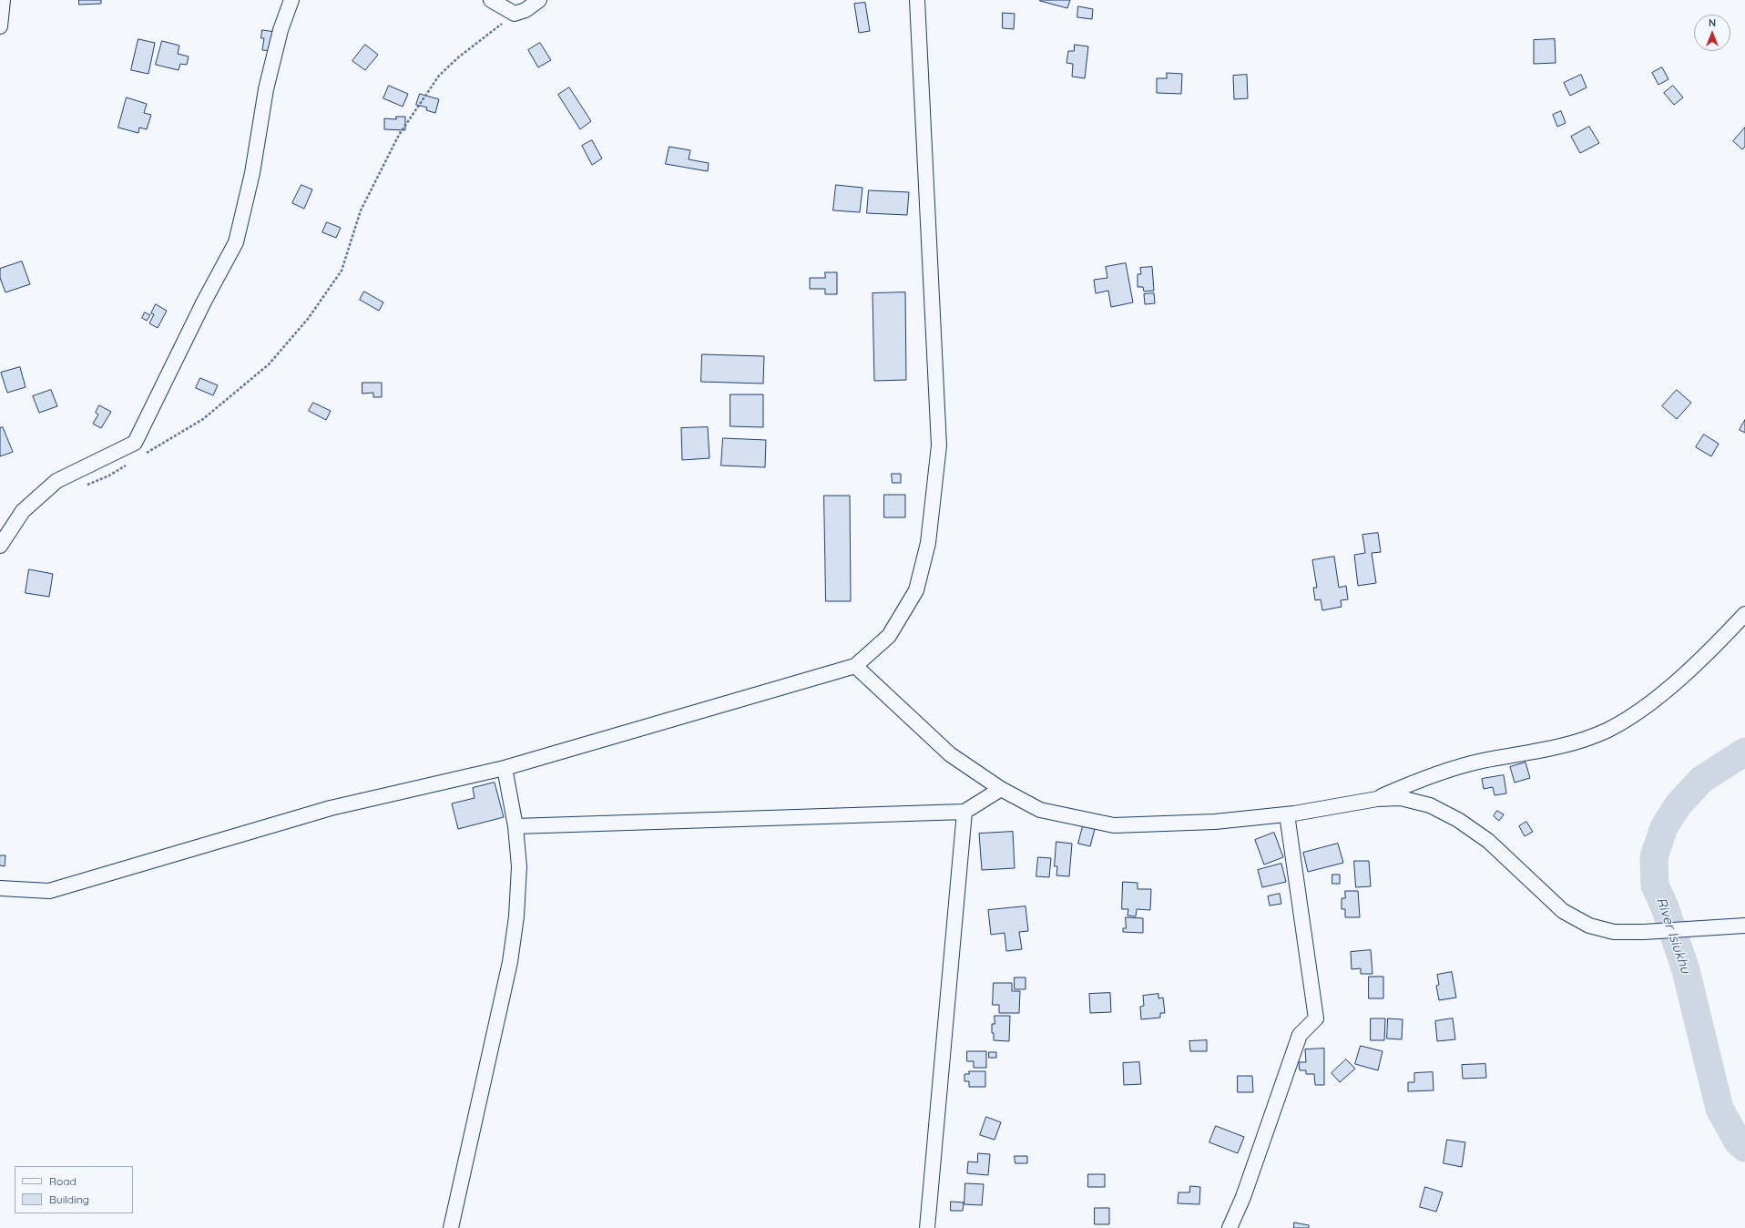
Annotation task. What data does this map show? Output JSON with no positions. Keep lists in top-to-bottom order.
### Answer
{
  "water": ["River Isiukhu"],
  "legend": ["Road", "Building"],
  "north": "top"
}
